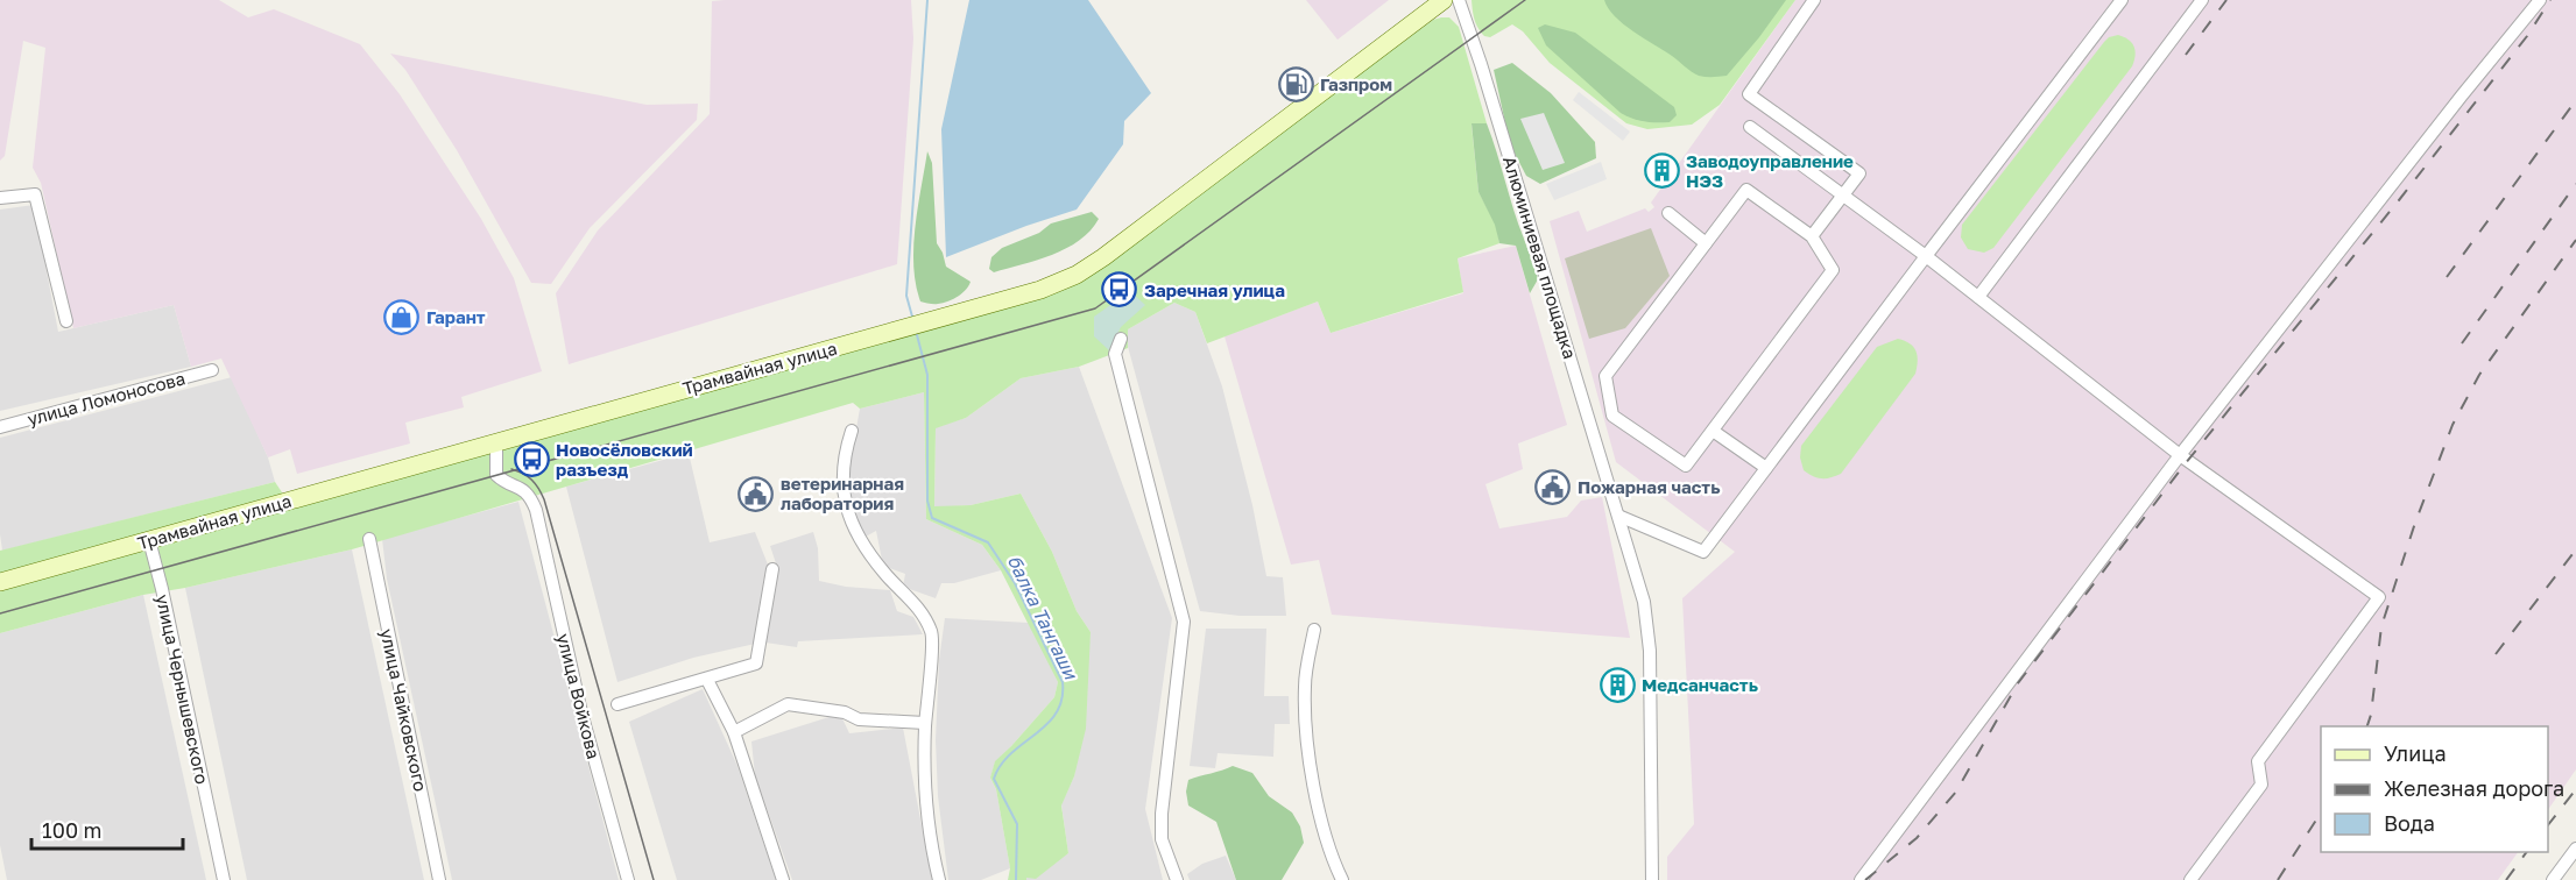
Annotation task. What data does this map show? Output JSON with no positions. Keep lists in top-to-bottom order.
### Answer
{
  "streets": {
    "main road": ["Трамвайная улица"],
    "street": [
      "Алюминиевая площадка",
      "улица Ломоносова",
      "улица Чернышевского",
      "улица Войкова",
      "улица Чайковского"
    ]
  },
  "crossings": [
    ["Трамвайная улица", "улица Чернышевского"],
    ["Трамвайная улица", "улица Войкова"]
  ],
  "water": ["балка Тангаши"],
  "places": {
    "fuel station": ["Газпром"],
    "building": ["Заводоуправление НЭЗ", "Медсанчасть"],
    "bus stop": ["Заречная улица", "Новосёловский разъезд"],
    "shop": ["Гарант"],
    "public building": ["Пожарная часть", "ветеринарная лаборатория"]
  },
  "legend": ["Улица", "Железная дорога", "Вода"],
  "scale_bar": "100 m"
}
